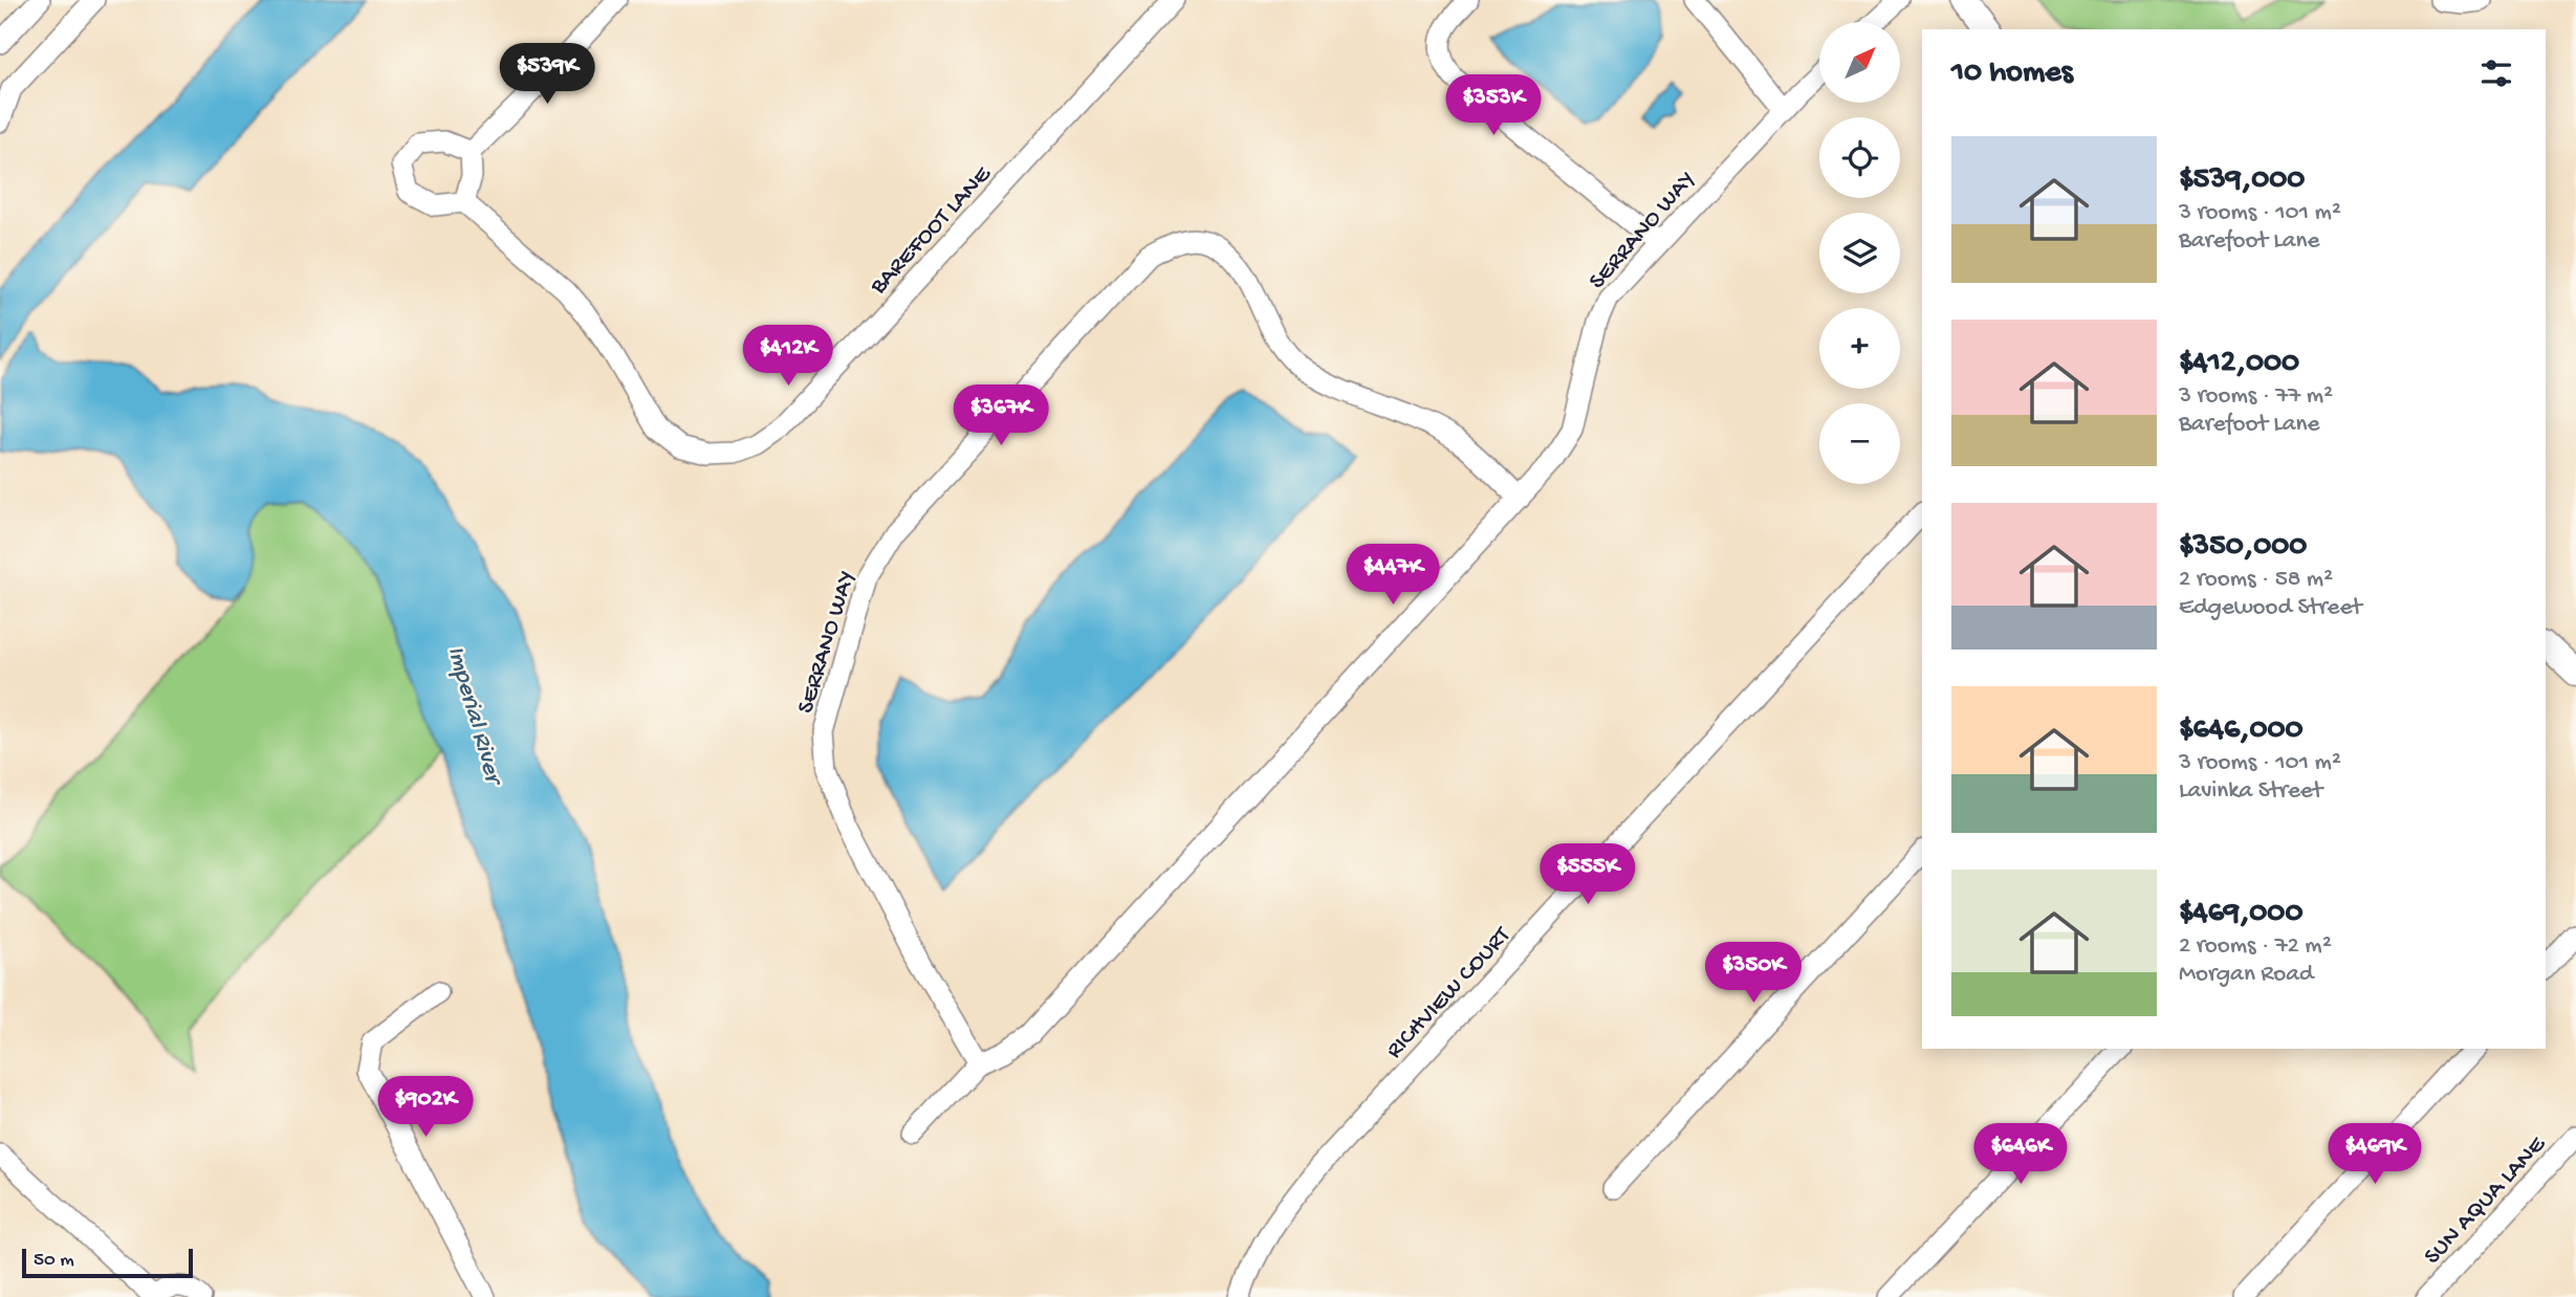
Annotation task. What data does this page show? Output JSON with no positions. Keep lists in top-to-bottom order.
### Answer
{
  "streets": {
    "street": [
      "BAREFOOT LANE",
      "SERRANO WAY",
      "RICHVIEW COURT",
      "SUN AQUA LANE"
    ]
  },
  "water": ["Imperial River"],
  "scale_bar": "50 m",
  "north": "top right",
  "page": {
    "map_buttons": ["+", "−"],
    "heading": "10 homes",
    "price": [
      "$539K",
      "$353K",
      "$412K",
      "$367K",
      "$447K",
      "$555K",
      "$350K",
      "$902K",
      "$646K",
      "$469K"
    ],
    "list": [
      {
        "name": "$539,000",
        "note": "3 rooms · 101 m² · Barefoot Lane"
      },
      {
        "name": "$412,000",
        "note": "3 rooms · 77 m² · Barefoot Lane"
      },
      {
        "name": "$350,000",
        "note": "2 rooms · 58 m² · Edgewood Street"
      },
      {
        "name": "$646,000",
        "note": "3 rooms · 101 m² · Lavinka Street"
      },
      {
        "name": "$469,000",
        "note": "2 rooms · 72 m² · Morgan Road"
      }
    ],
    "scale": "50 m"
  }
}
